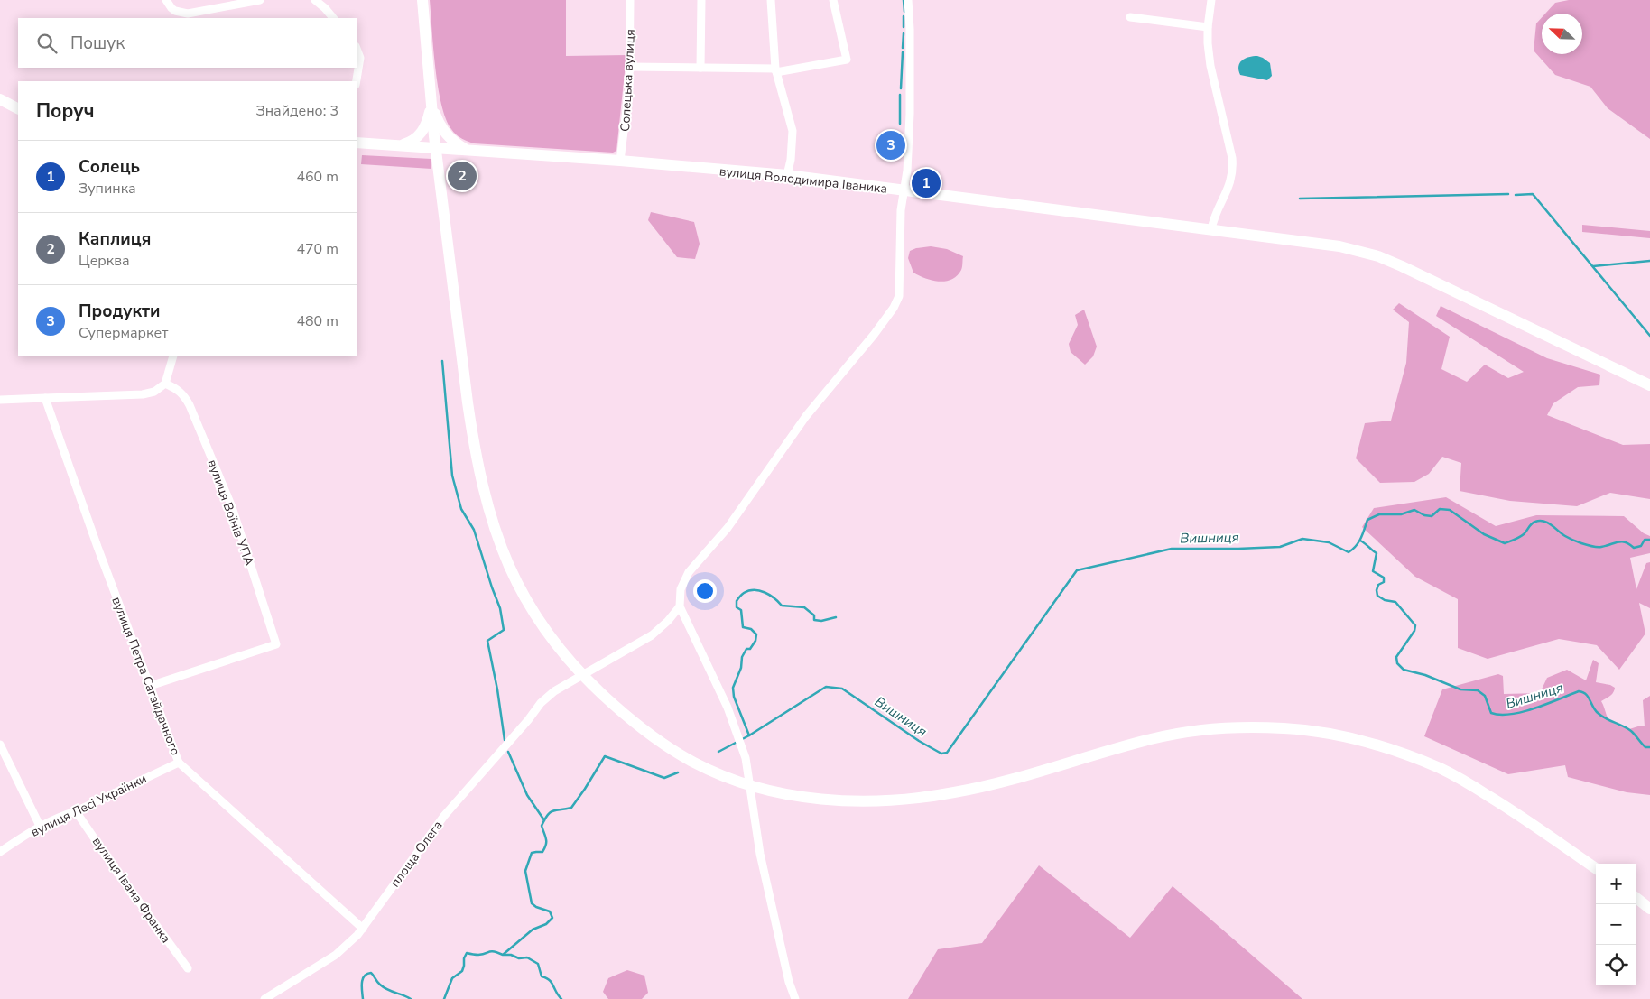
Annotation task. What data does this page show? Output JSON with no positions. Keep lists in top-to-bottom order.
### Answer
{
  "streets": {
    "main road": ["вулиця Володимира Іваника"],
    "street": [
      "Солецька вулиця",
      "вулиця Воїнів УПА",
      "вулиця Петра Сагайдачного",
      "вулиця Лесі Українки",
      "площа Олега",
      "вулиця Івана Франка"
    ]
  },
  "crossings": [
    ["Солецька вулиця", "вулиця Володимира Іваника"],
    ["вулиця Воїнів УПА", "вулиця Петра Сагайдачного"],
    ["вулиця Петра Сагайдачного", "вулиця Лесі Українки"],
    ["вулиця Петра Сагайдачного", "площа Олега"],
    ["вулиця Лесі Українки", "вулиця Івана Франка"]
  ],
  "water": ["Вишниця"],
  "north": "top left",
  "page": {
    "search": "Пошук",
    "heading": ["Поруч", "Знайдено: 3"],
    "pins": ["3", "2", "1"],
    "list": [
      {
        "mark": "1",
        "name": "Солець",
        "note": "Зупинка",
        "value": "460 m"
      },
      {
        "mark": "2",
        "name": "Каплиця",
        "note": "Церква",
        "value": "470 m"
      },
      {
        "mark": "3",
        "name": "Продукти",
        "note": "Супермаркет",
        "value": "480 m"
      }
    ],
    "map_buttons": ["+", "−"]
  }
}
